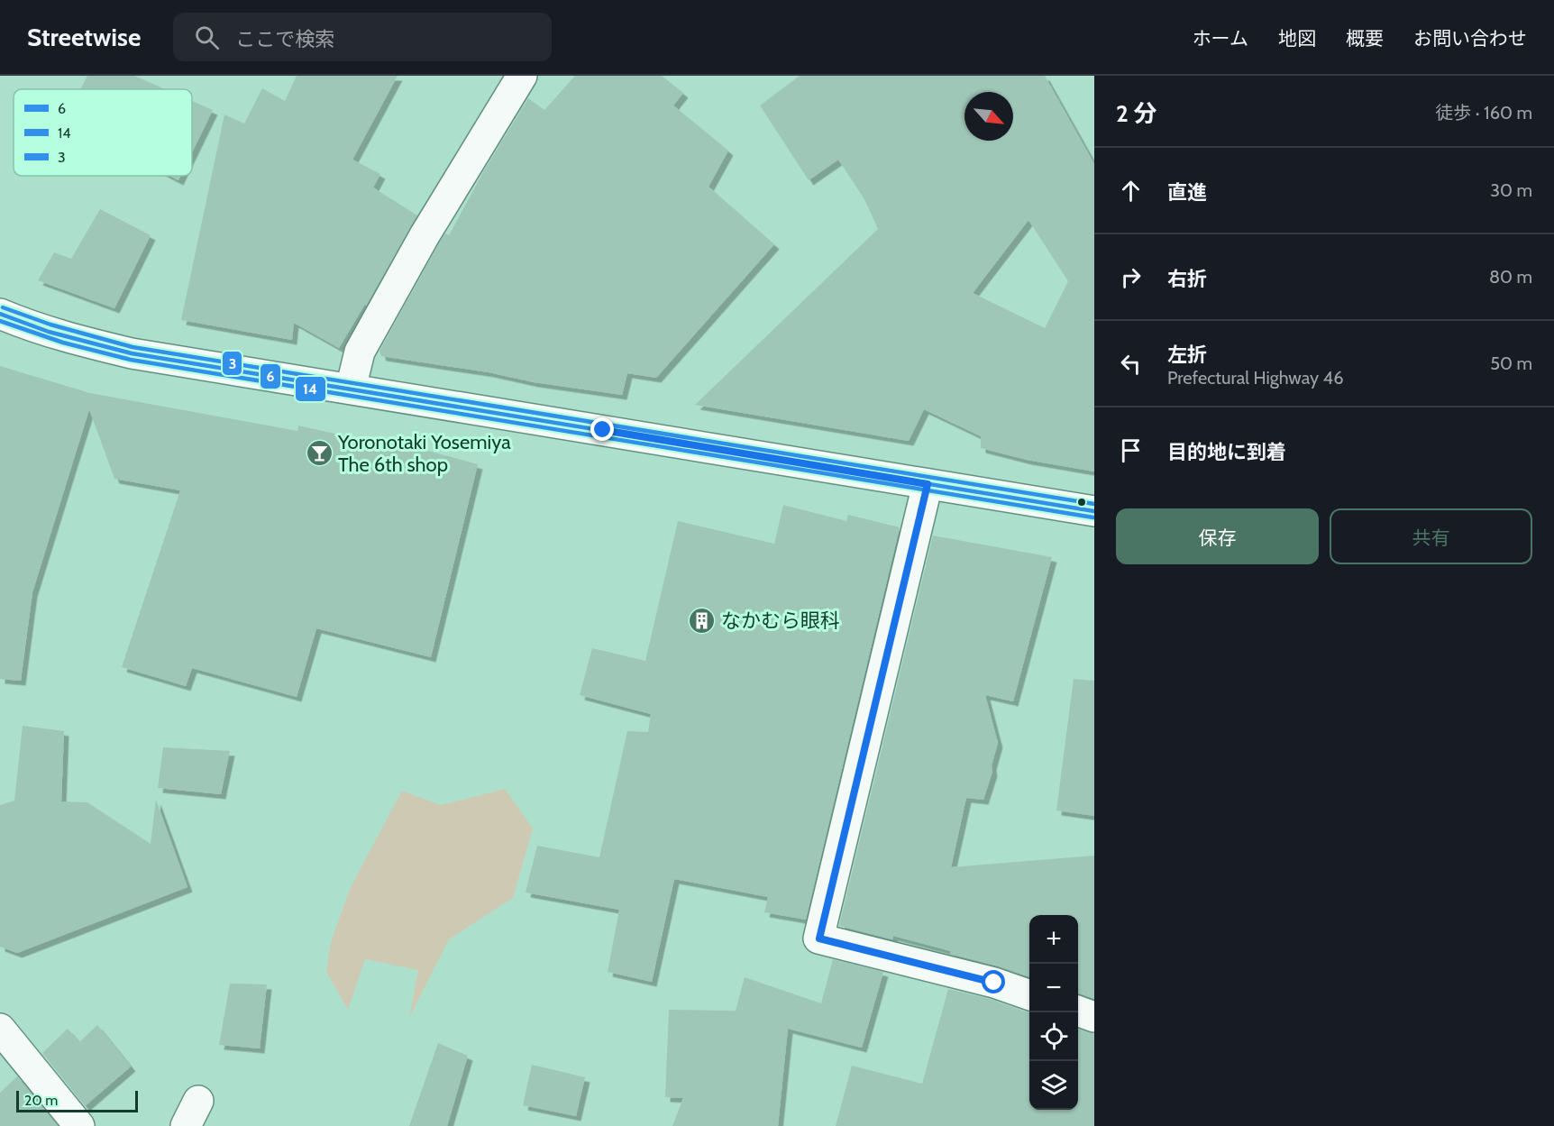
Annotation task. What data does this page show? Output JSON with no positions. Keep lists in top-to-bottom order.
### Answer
{
  "places": {
    "bar": ["Yoronotaki Yosemiya The 6th shop"],
    "building": ["なかむら眼科"]
  },
  "lines": ["transit line 3", "transit line 6", "transit line 14"],
  "legend": ["6", "14", "3"],
  "scale_bar": "20 m",
  "north": "bottom right",
  "page": {
    "header": "Streetwise",
    "search": "ここで検索",
    "nav": [
      "ホーム",
      "地図",
      "概要",
      "お問い合わせ"
    ],
    "heading": ["2 分", "徒歩 · 160 m"],
    "list": [
      ["直進", "30 m"],
      ["右折", "80 m"],
      ["左折", "Prefectural Highway 46", "50 m"],
      "目的地に到着"
    ],
    "buttons": ["保存", "共有"],
    "map_buttons": ["+", "−"],
    "scale": "20 m"
  }
}
